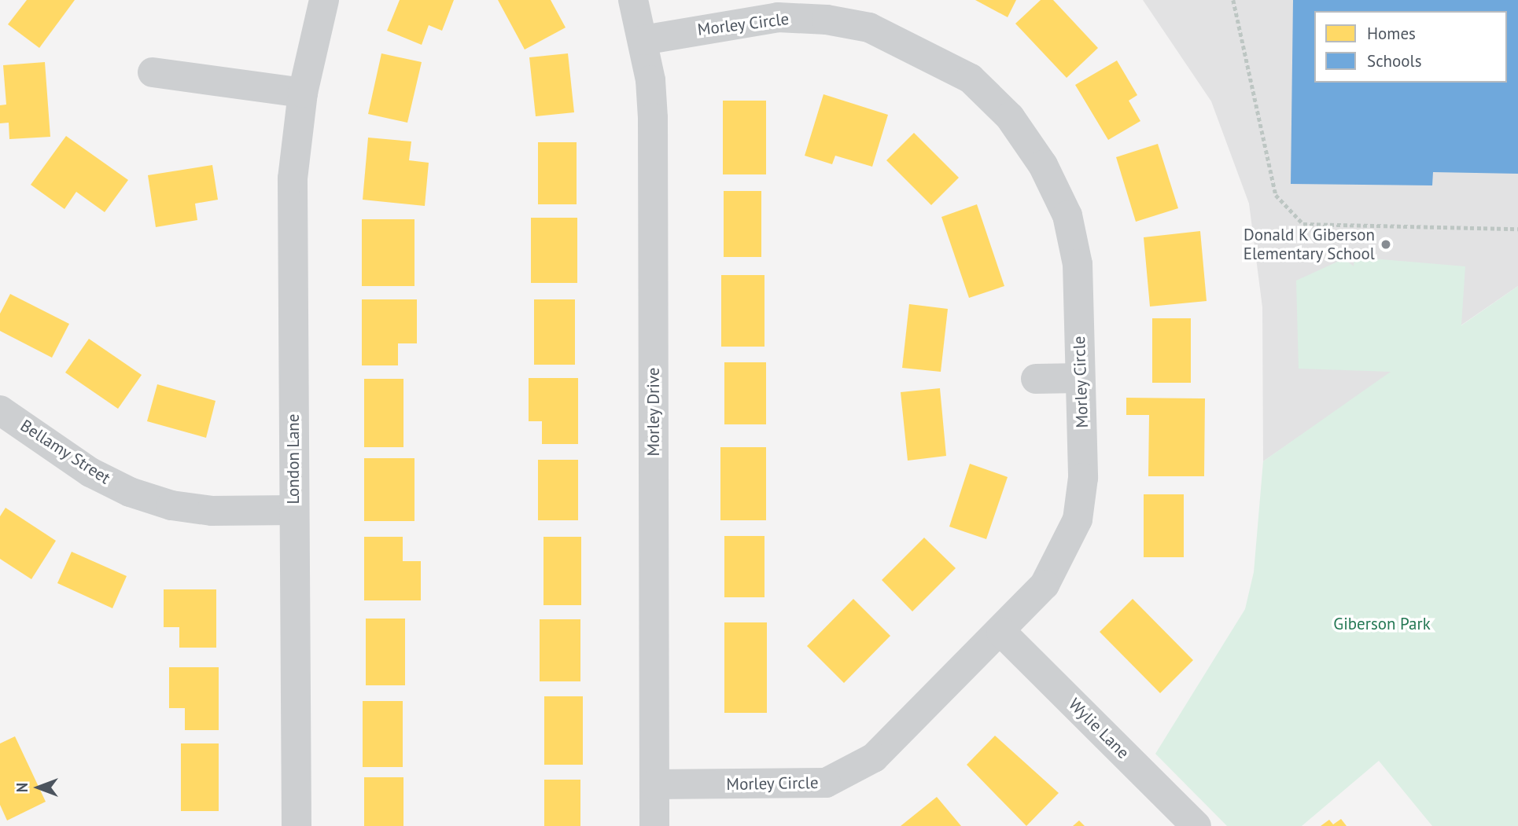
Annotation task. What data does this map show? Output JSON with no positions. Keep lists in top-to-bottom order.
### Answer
{
  "streets": {
    "street": [
      "Morley Circle",
      "Morley Drive",
      "Bellamy Street",
      "London Lane",
      "Wylie Lane"
    ]
  },
  "crossings": [
    ["Morley Circle", "Morley Drive"],
    ["Morley Circle", "Wylie Lane"],
    ["Bellamy Street", "London Lane"]
  ],
  "parks": ["Giberson Park"],
  "places": ["Donald K Giberson Elementary School"],
  "legend": ["Homes", "Schools"],
  "north": "left"
}
